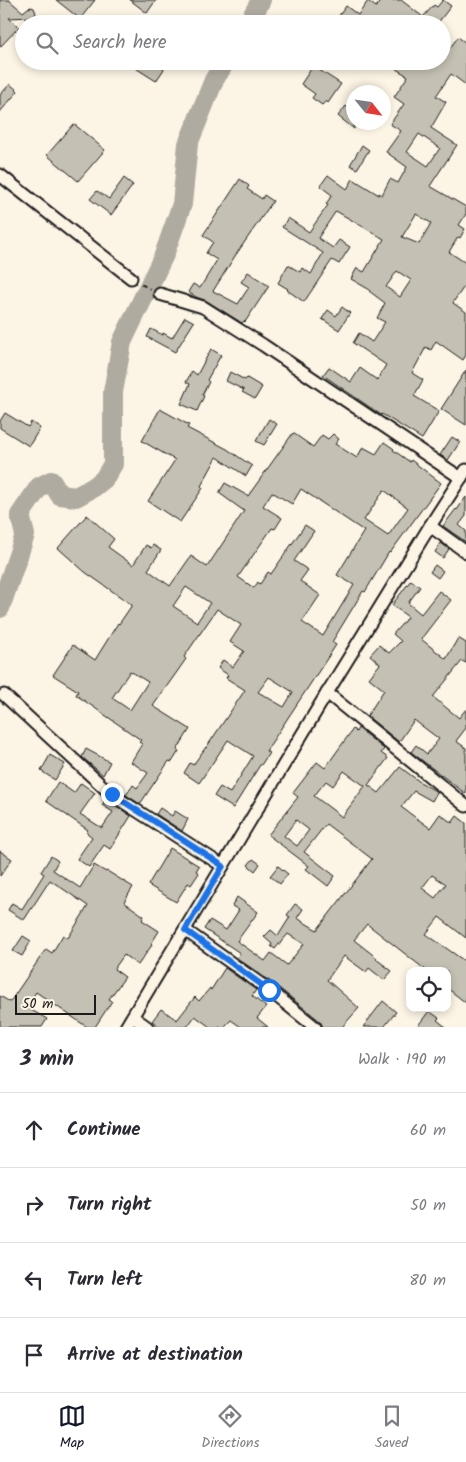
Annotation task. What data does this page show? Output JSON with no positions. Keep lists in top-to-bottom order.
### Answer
{
  "scale_bar": "50 m",
  "north": "bottom right",
  "page": {
    "search": "Search here",
    "scale": "50 m",
    "heading": ["3 min", "Walk · 190 m"],
    "list": [
      ["Continue", "60 m"],
      ["Turn right", "50 m"],
      ["Turn left", "80 m"],
      "Arrive at destination"
    ],
    "nav": ["Map", "Directions", "Saved"]
  }
}
